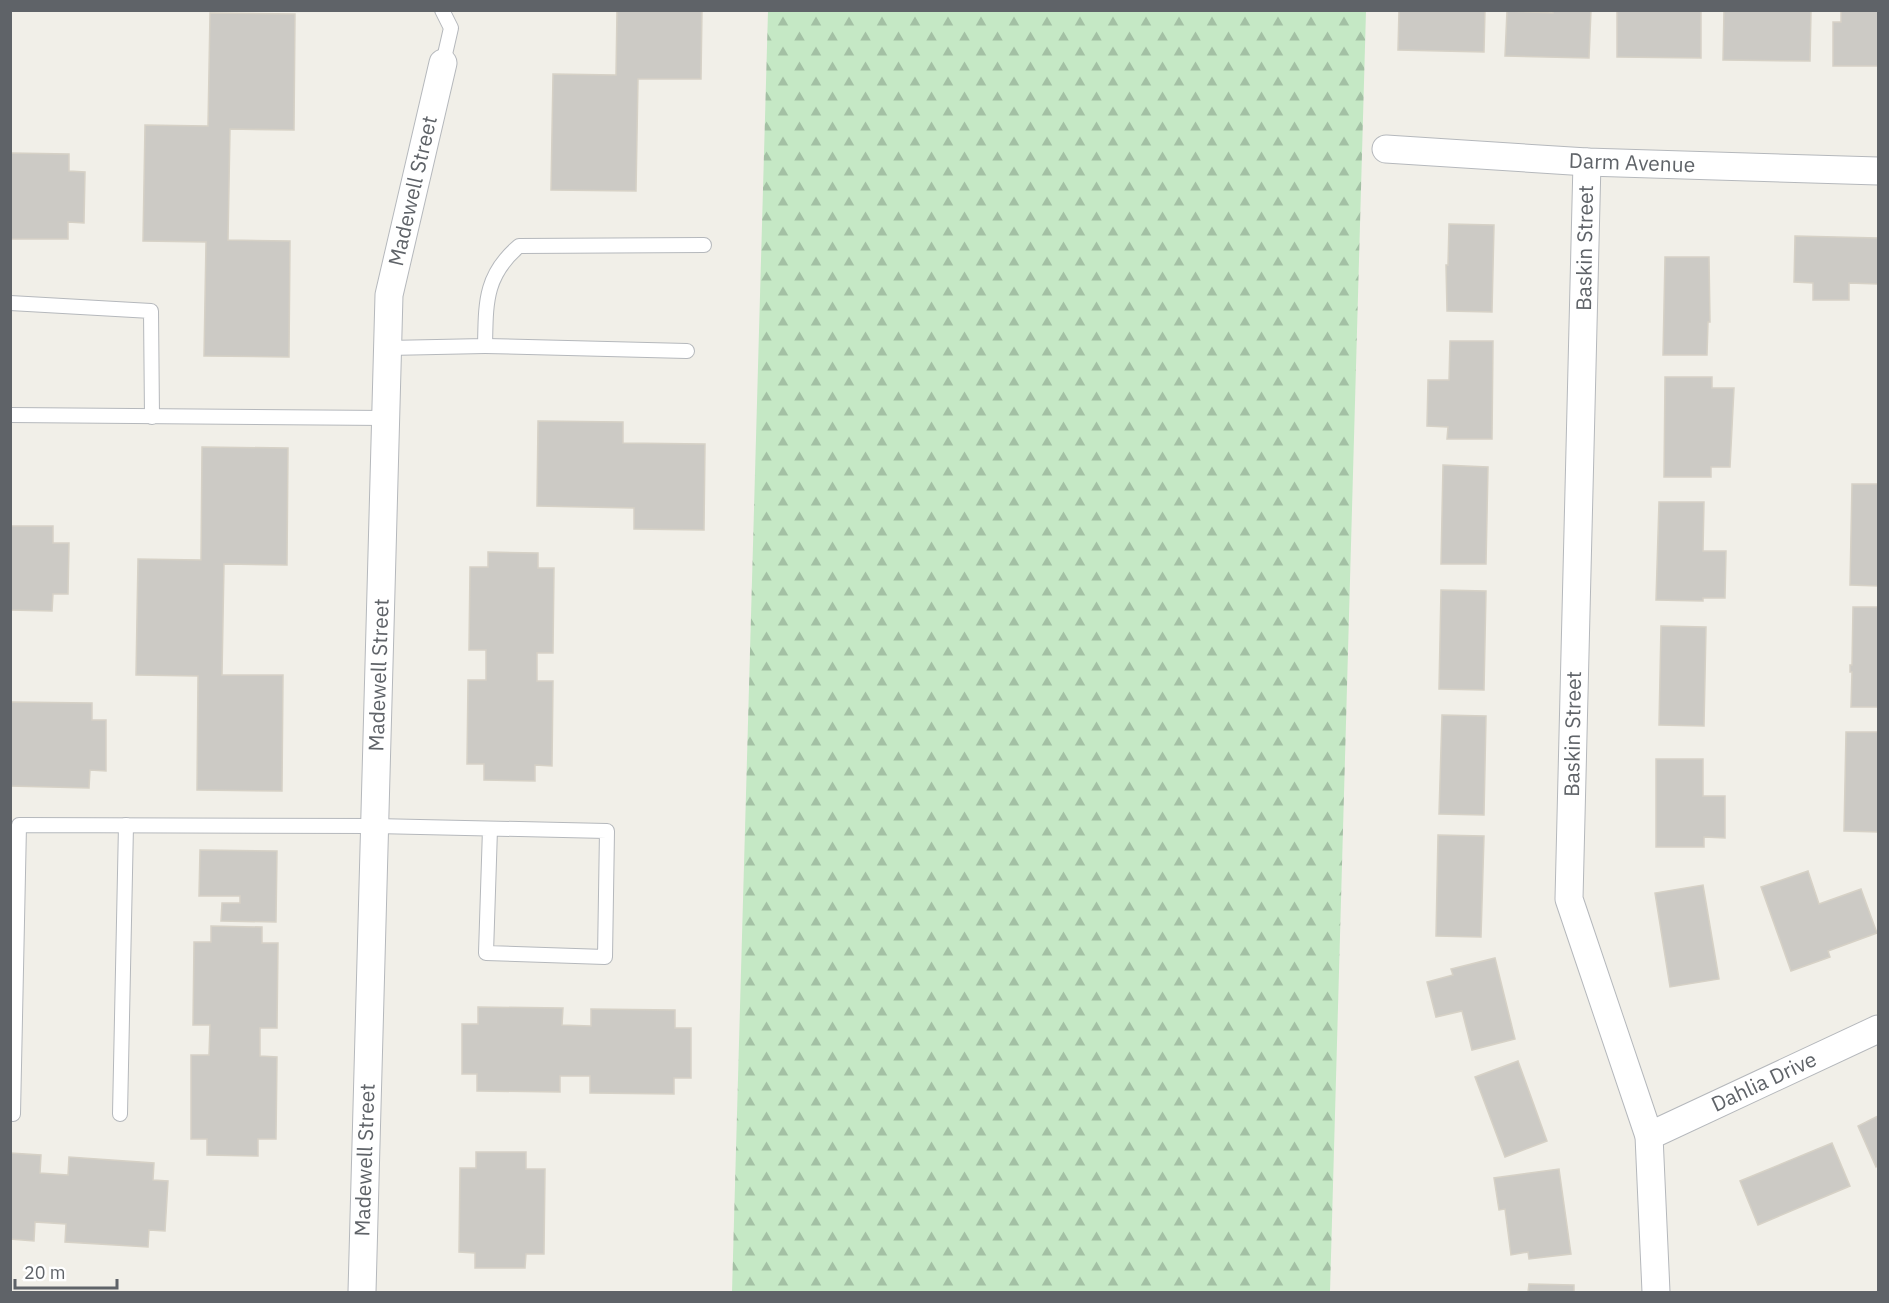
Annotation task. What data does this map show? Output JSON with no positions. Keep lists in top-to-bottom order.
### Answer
{
  "streets": {
    "street": [
      "Darm Avenue",
      "Madewell Street",
      "Baskin Street",
      "Dahlia Drive"
    ]
  },
  "crossings": [
    ["Darm Avenue", "Baskin Street"],
    ["Baskin Street", "Dahlia Drive"]
  ],
  "scale_bar": "20 m"
}
